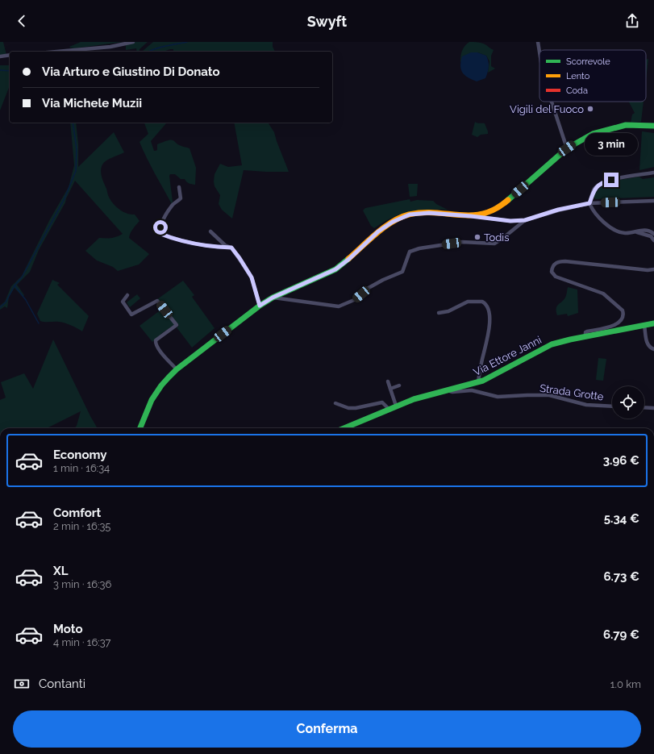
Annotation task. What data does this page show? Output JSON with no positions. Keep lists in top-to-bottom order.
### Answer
{
  "streets": {
    "main road": ["Via Ettore Janni"],
    "street": ["Strada Grotte"]
  },
  "crossings": [
    ["Via Ettore Janni", "Strada Grotte"]
  ],
  "places": ["Vigili del Fuoco", "Todis"],
  "legend": ["Scorrevole", "Lento", "Coda"],
  "page": {
    "header": "Swyft",
    "banner": ["Via Arturo e Giustino Di Donato", "Via Michele Muzii"],
    "bubble": "3 min",
    "list": [
      {
        "name": "Economy",
        "note": "1 min · 16:34",
        "value": "3.96 €"
      },
      {
        "name": "Comfort",
        "note": "2 min · 16:35",
        "value": "5.34 €"
      },
      {
        "name": "XL",
        "note": "3 min · 16:36",
        "value": "6.73 €"
      },
      {
        "name": "Moto",
        "note": "4 min · 16:37",
        "value": "6.79 €"
      }
    ],
    "pay": ["Contanti", "1.0 km"],
    "buttons": "Conferma"
  }
}
